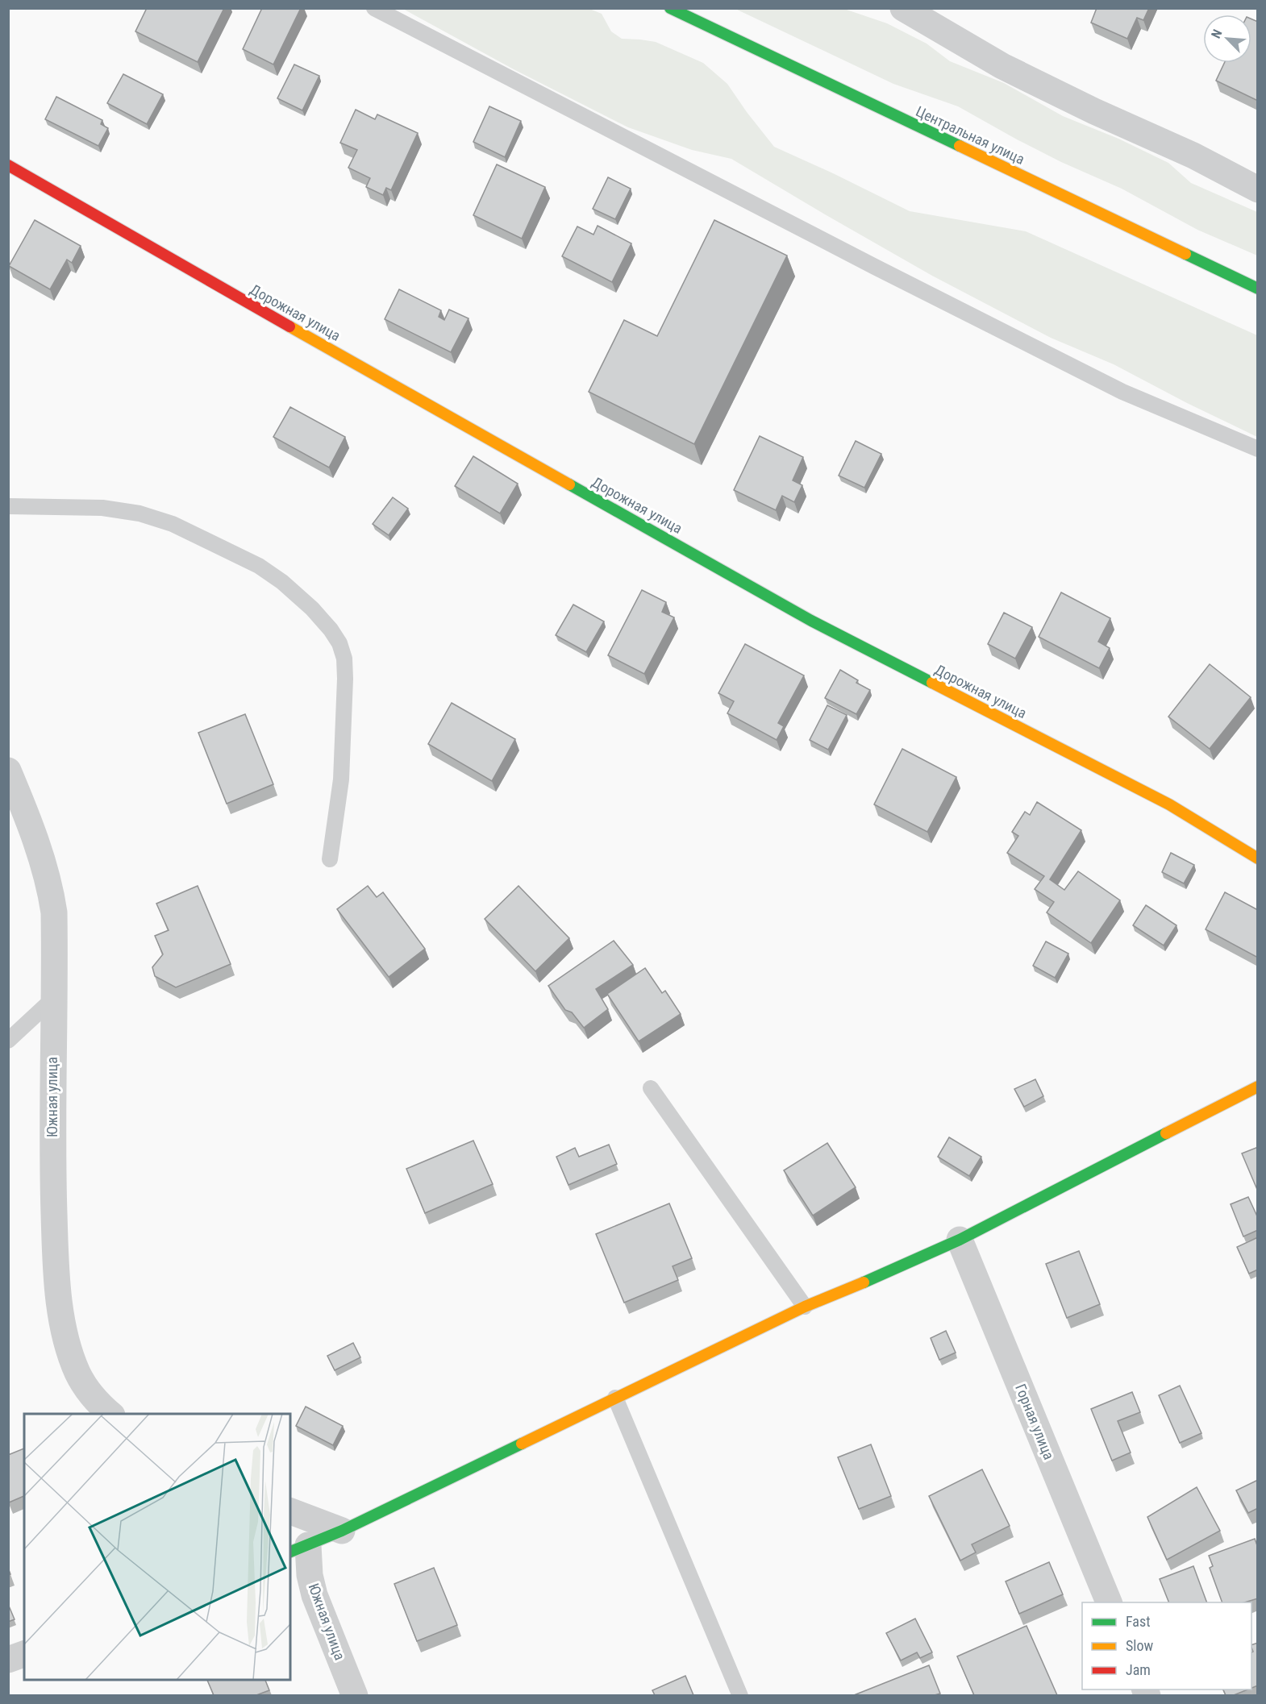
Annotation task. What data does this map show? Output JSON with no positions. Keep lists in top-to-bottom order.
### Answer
{
  "streets": {
    "street": [
      "Центральная улица",
      "Дорожная улица",
      "Южная улица",
      "Горная улица"
    ]
  },
  "legend": ["Fast", "Slow", "Jam"],
  "north": "top left"
}
